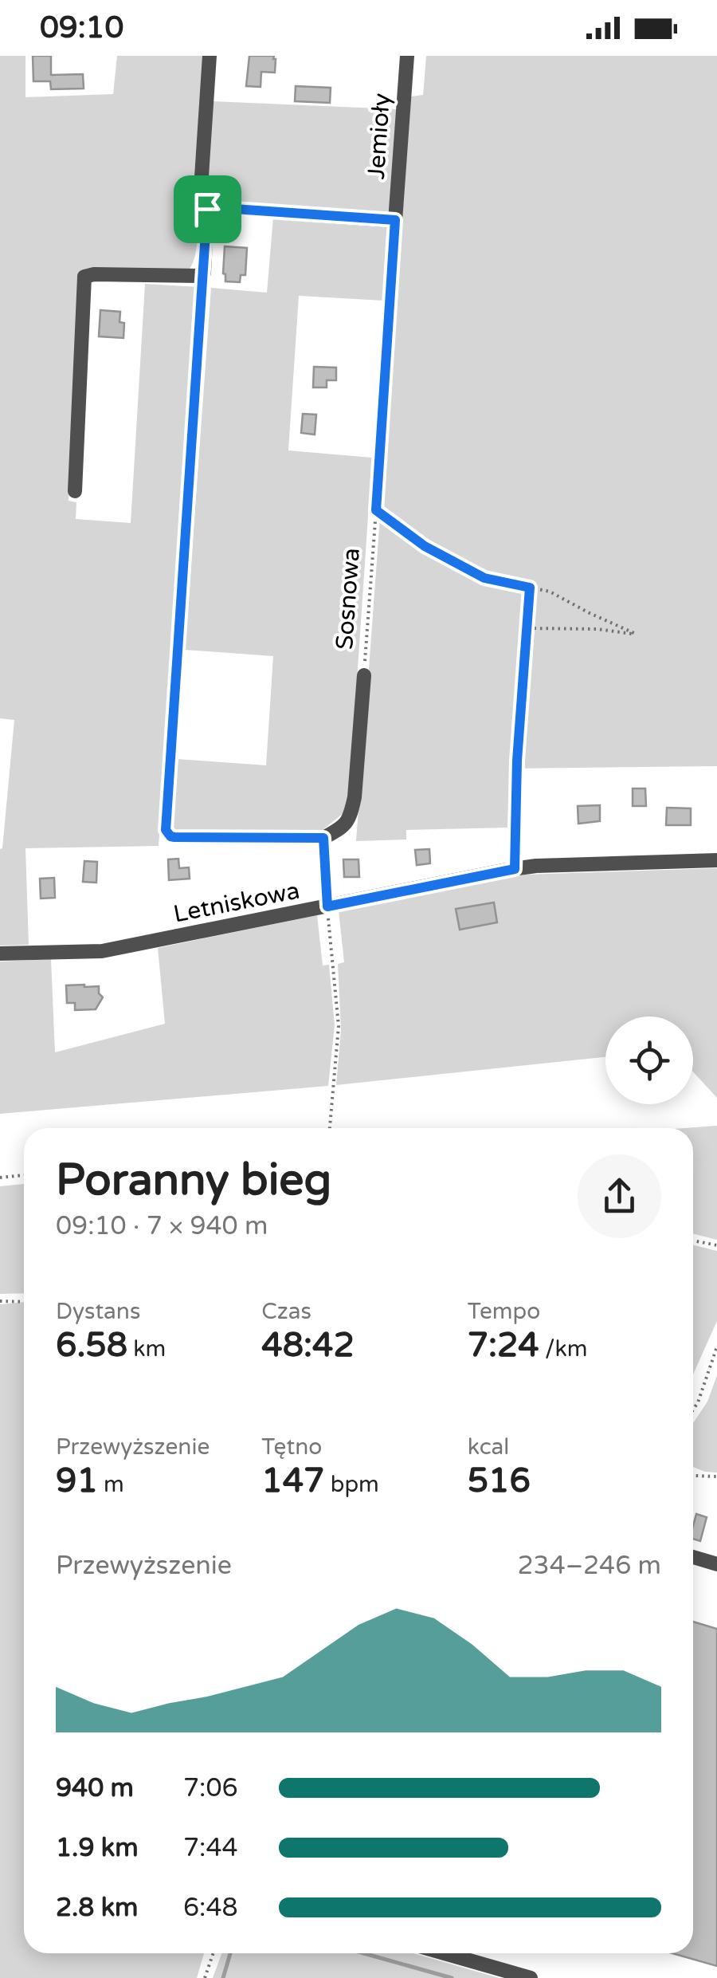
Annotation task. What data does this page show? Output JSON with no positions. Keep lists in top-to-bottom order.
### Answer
{
  "streets": {
    "street": ["Jemioły", "Sosnowa", "Letniskowa"]
  },
  "page": {
    "status": "09:10",
    "heading": ["Poranny bieg", "09:10 · 7 × 940 m"],
    "stats": [
      ["Dystans", "6.58 km"],
      ["Czas", "48:42"],
      ["Tempo", "7:24 /km"],
      ["Przewyższenie", "91 m"],
      ["Tętno", "147 bpm"],
      ["kcal", "516"]
    ],
    "chart": ["Przewyższenie", "234–246 m"],
    "list": [
      {
        "name": "940 m",
        "note": "7:06"
      },
      {
        "name": "1.9 km",
        "note": "7:44"
      },
      {
        "name": "2.8 km",
        "note": "6:48"
      }
    ]
  }
}
